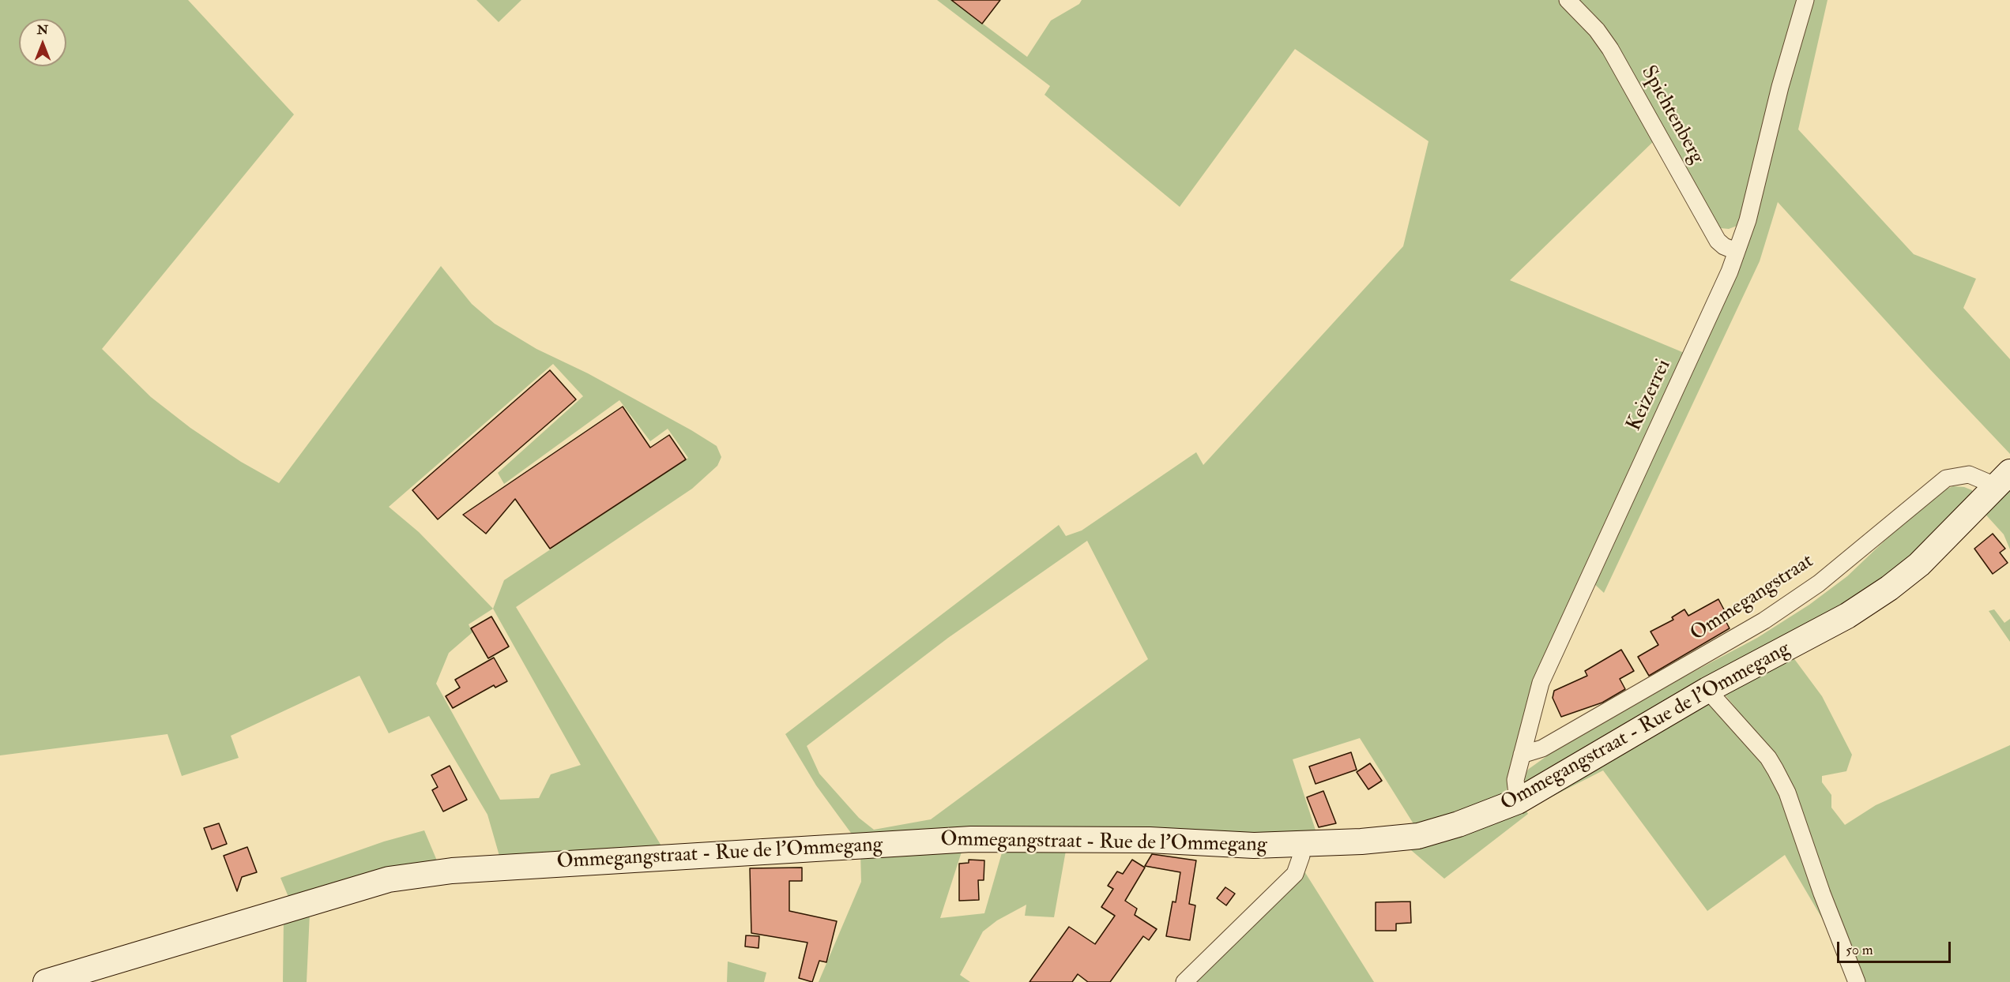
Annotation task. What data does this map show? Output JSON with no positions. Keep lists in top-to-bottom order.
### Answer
{
  "streets": {
    "main road": ["Ommegangstraat - Rue de l'Ommegang"],
    "street": ["Spichtenberg", "Keizerrei", "Ommegangstraat"]
  },
  "crossings": [
    ["Spichtenberg", "Keizerrei"],
    ["Keizerrei", "Ommegangstraat"],
    ["Keizerrei", "Ommegangstraat - Rue de l'Ommegang"],
    ["Ommegangstraat", "Ommegangstraat - Rue de l'Ommegang"]
  ],
  "scale_bar": "50 m",
  "north": "top"
}
